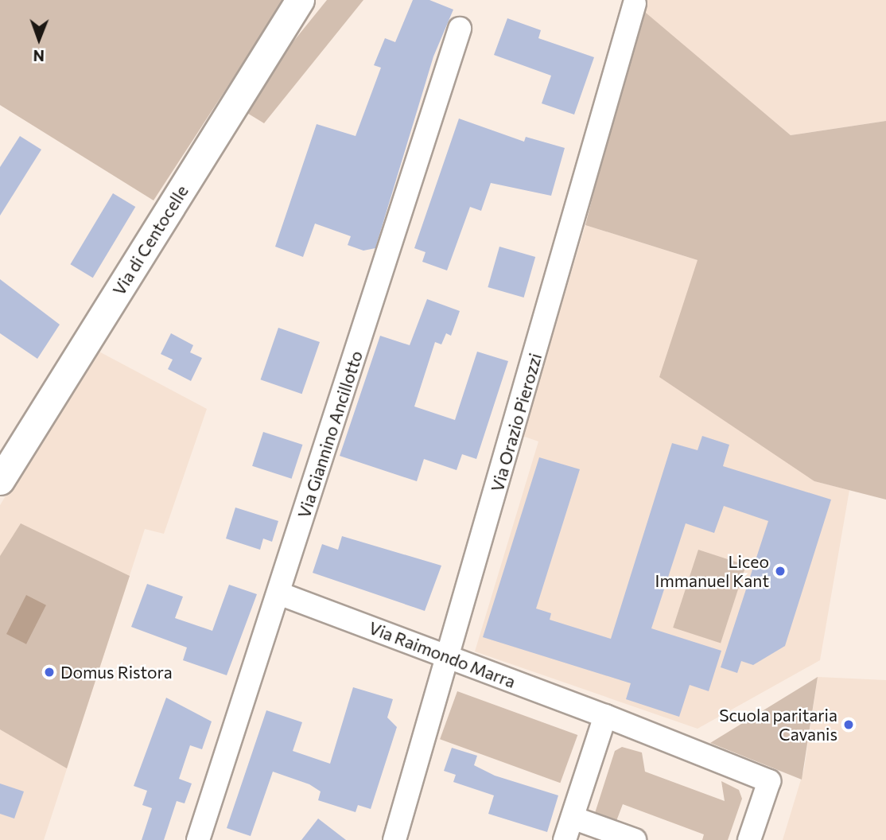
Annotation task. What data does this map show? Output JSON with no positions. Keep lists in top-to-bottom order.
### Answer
{
  "streets": {
    "street": [
      "Via di Centocelle",
      "Via Orazio Pierozzi",
      "Via Giannino Ancillotto",
      "Via Raimondo Marra"
    ]
  },
  "crossings": [
    ["Via Orazio Pierozzi", "Via Raimondo Marra"],
    ["Via Giannino Ancillotto", "Via Raimondo Marra"]
  ],
  "places": ["Liceo Immanuel Kant", "Domus Ristora", "Scuola paritaria Cavanis"],
  "north": "bottom"
}
